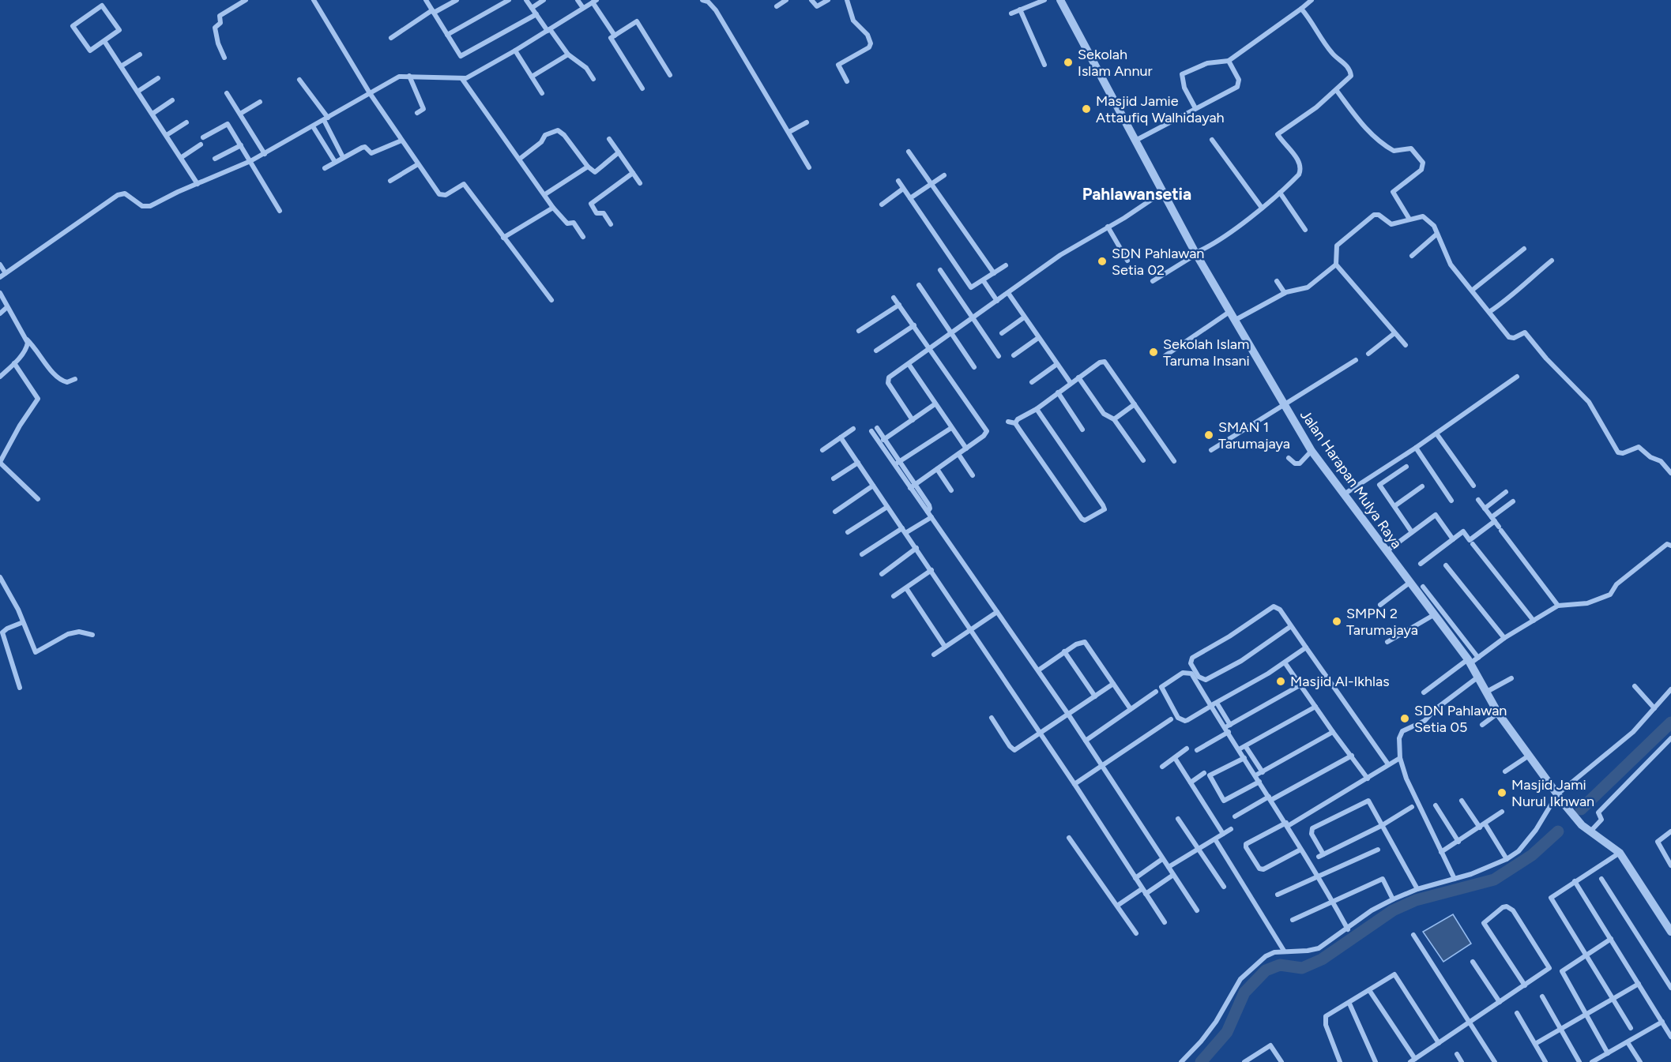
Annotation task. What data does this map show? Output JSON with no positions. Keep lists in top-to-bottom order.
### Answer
{
  "streets": {
    "street": ["Jalan Harapan Mulya Raya"]
  },
  "districts": ["Pahlawansetia"],
  "places": [
    "Sekolah Islam Annur",
    "Masjid Jamie Attaufiq Walhidayah",
    "SDN Pahlawan Setia 02",
    "Sekolah Islam Taruma Insani",
    "SMAN 1 Tarumajaya",
    "SMPN 2 Tarumajaya",
    "Masjid Al-Ikhlas",
    "SDN Pahlawan Setia 05",
    "Masjid Jami Nurul Ikhwan"
  ]
}
